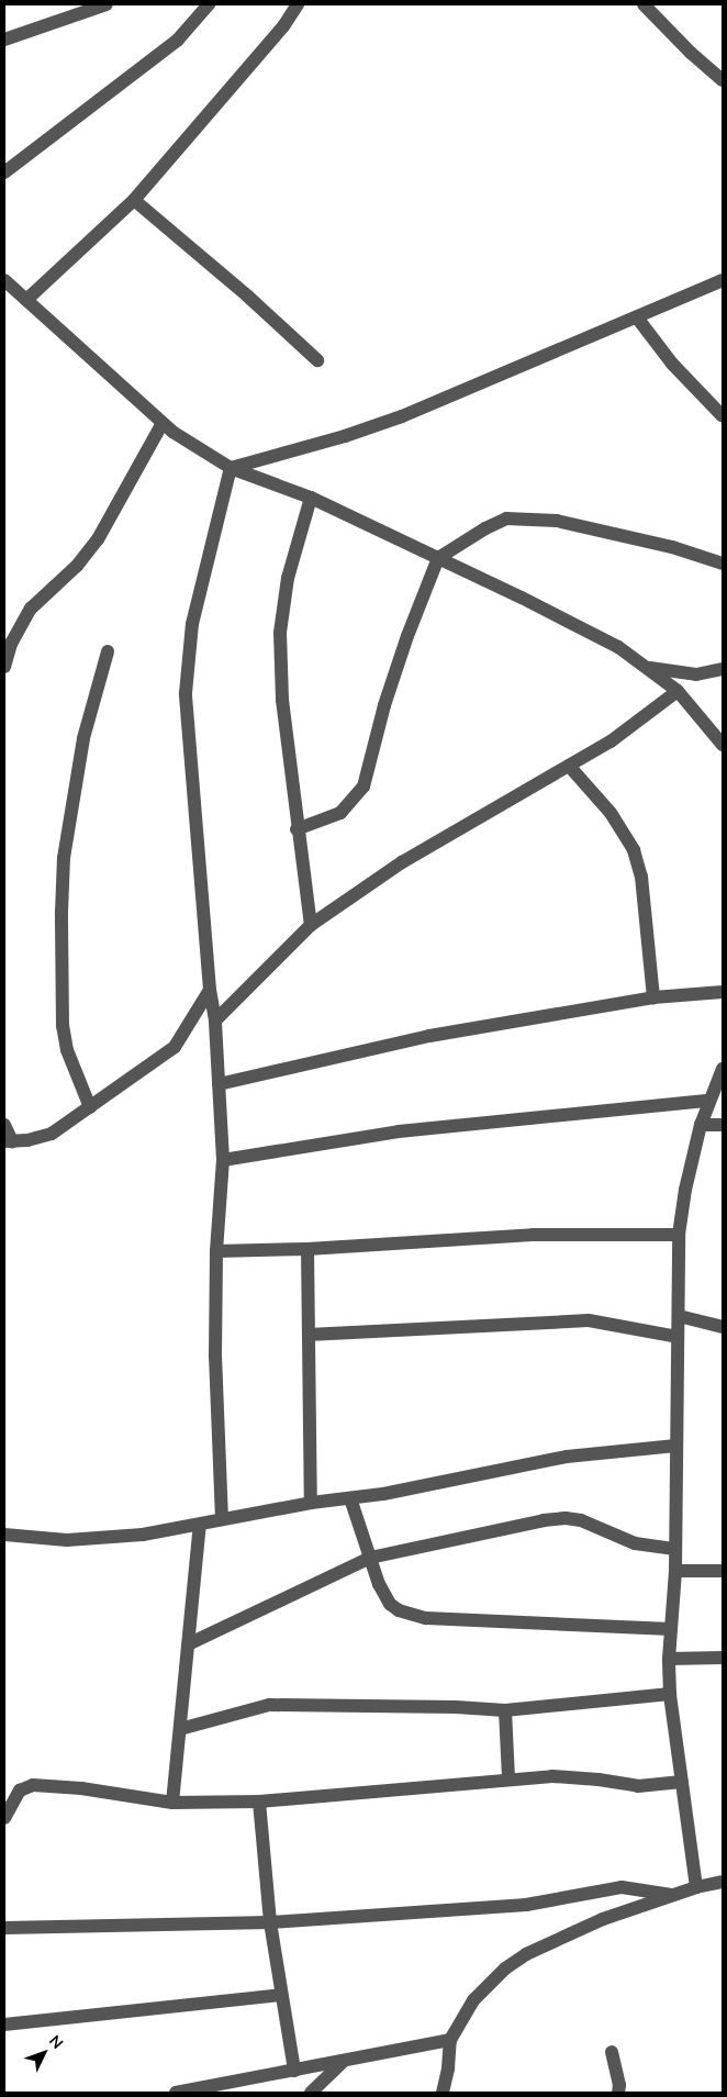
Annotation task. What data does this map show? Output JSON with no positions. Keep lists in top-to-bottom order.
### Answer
{
  "north": "top right"
}
